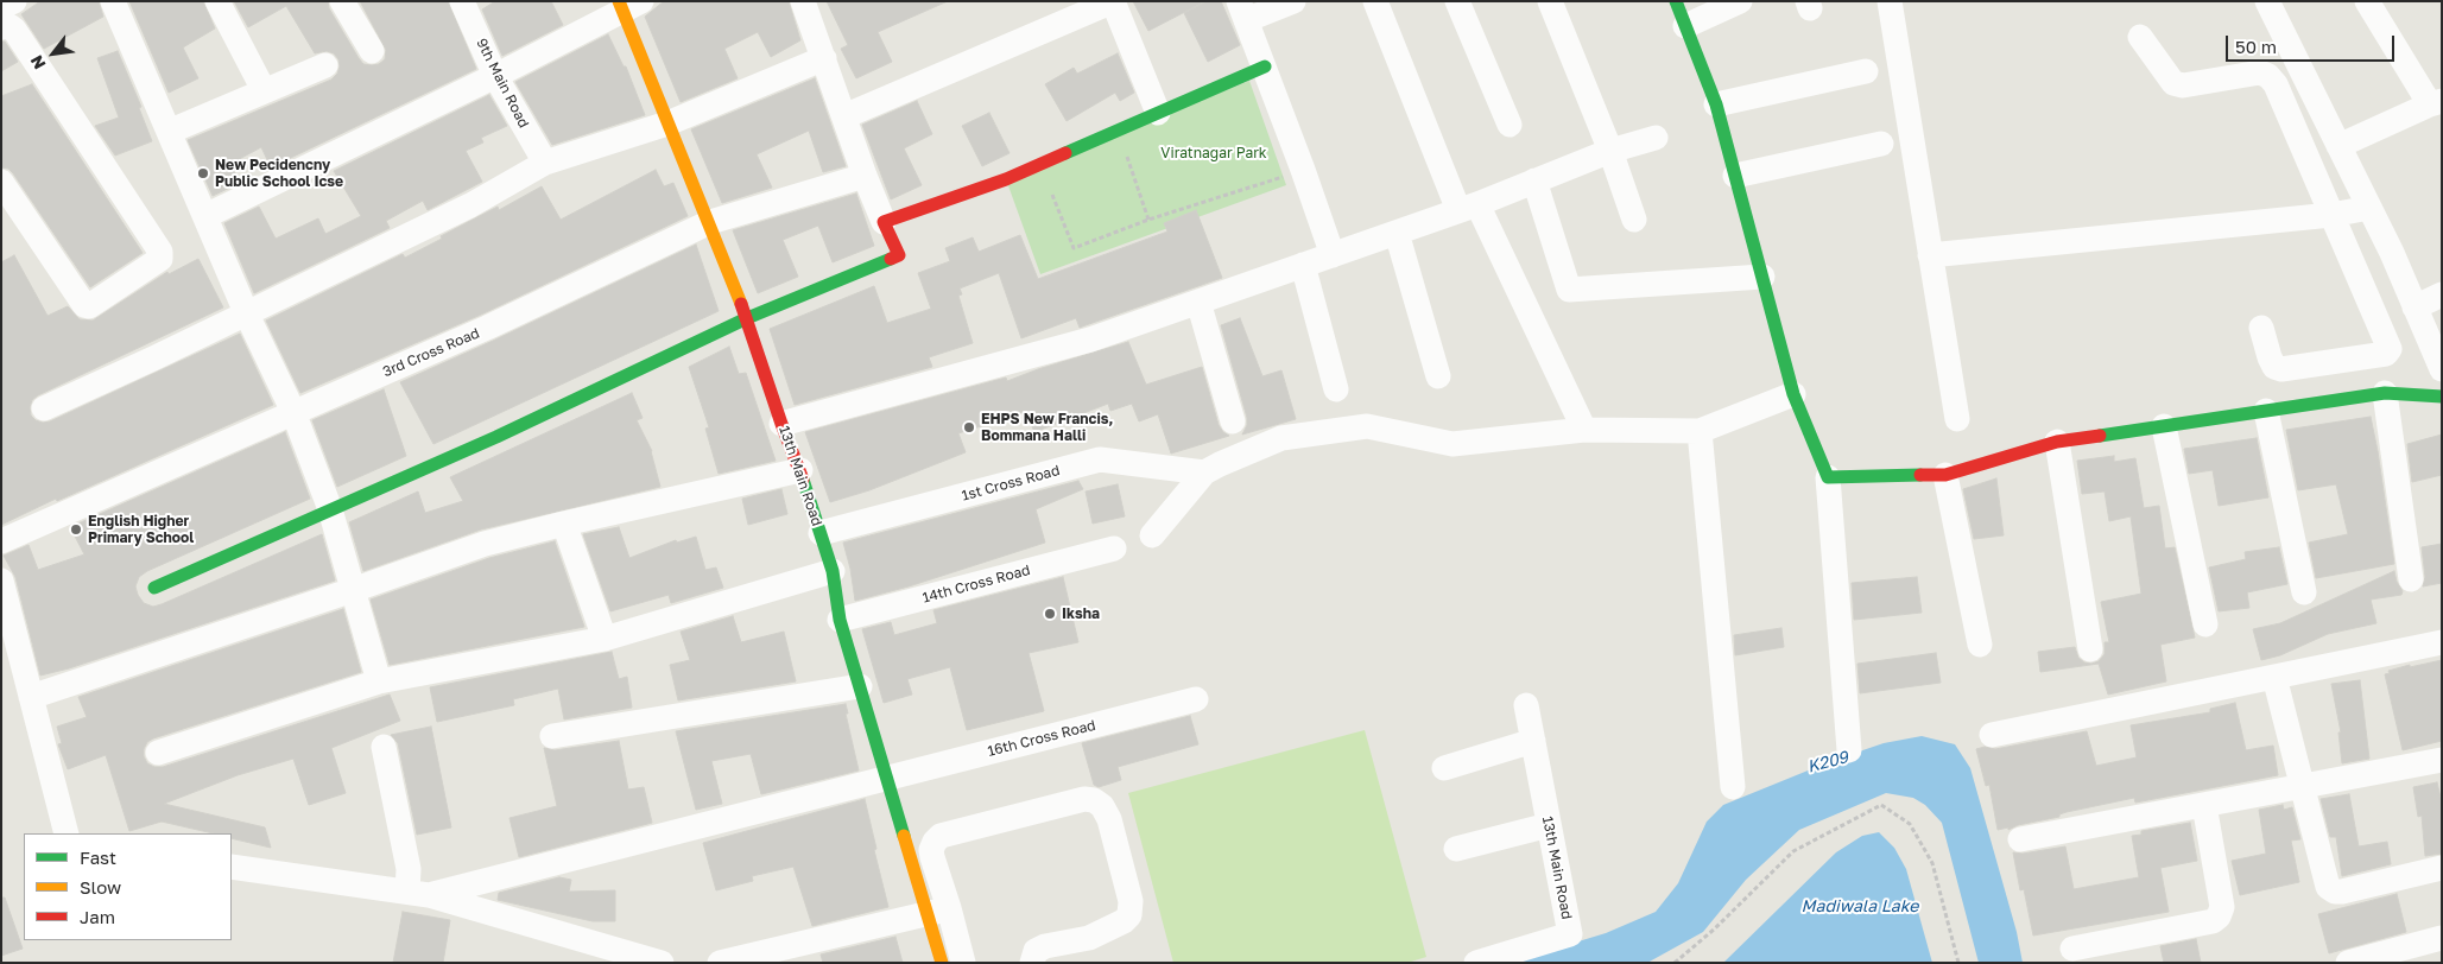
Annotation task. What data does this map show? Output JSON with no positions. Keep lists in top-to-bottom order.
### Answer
{
  "streets": {
    "street": [
      "9th Main Road",
      "3rd Cross Road",
      "13th Main Road",
      "1st Cross Road",
      "14th Cross Road",
      "16th Cross Road"
    ]
  },
  "crossings": [
    ["3rd Cross Road", "13th Main Road"],
    ["13th Main Road", "1st Cross Road"],
    ["13th Main Road", "14th Cross Road"],
    ["13th Main Road", "16th Cross Road"]
  ],
  "water": ["K209", "Madiwala Lake"],
  "parks": ["Viratnagar Park"],
  "places": [
    "New Pecidencny Public School Icse",
    "EHPS New Francis, Bommana Halli",
    "English Higher Primary School",
    "Iksha"
  ],
  "legend": ["Fast", "Slow", "Jam"],
  "scale_bar": "50 m",
  "north": "bottom left"
}
